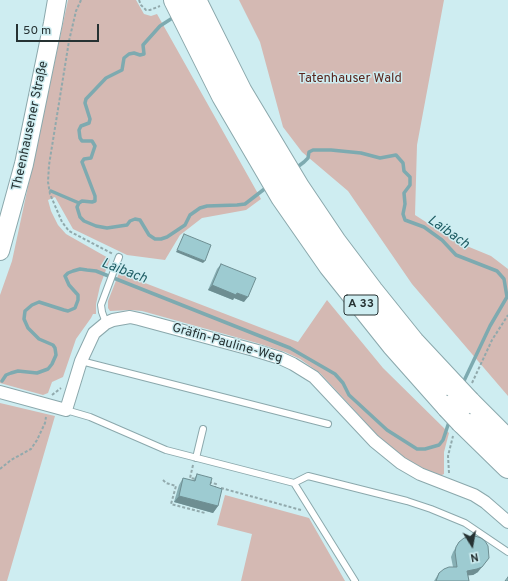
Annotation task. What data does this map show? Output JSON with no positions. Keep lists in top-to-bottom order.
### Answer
{
  "streets": {
    "highway": ["A 33"],
    "main road": ["Theenhausener Straße"],
    "street": ["Gräfin-Pauline-Weg"]
  },
  "water": ["Laibach"],
  "parks": ["Tatenhauser Wald"],
  "scale_bar": "50 m",
  "north": "bottom"
}
